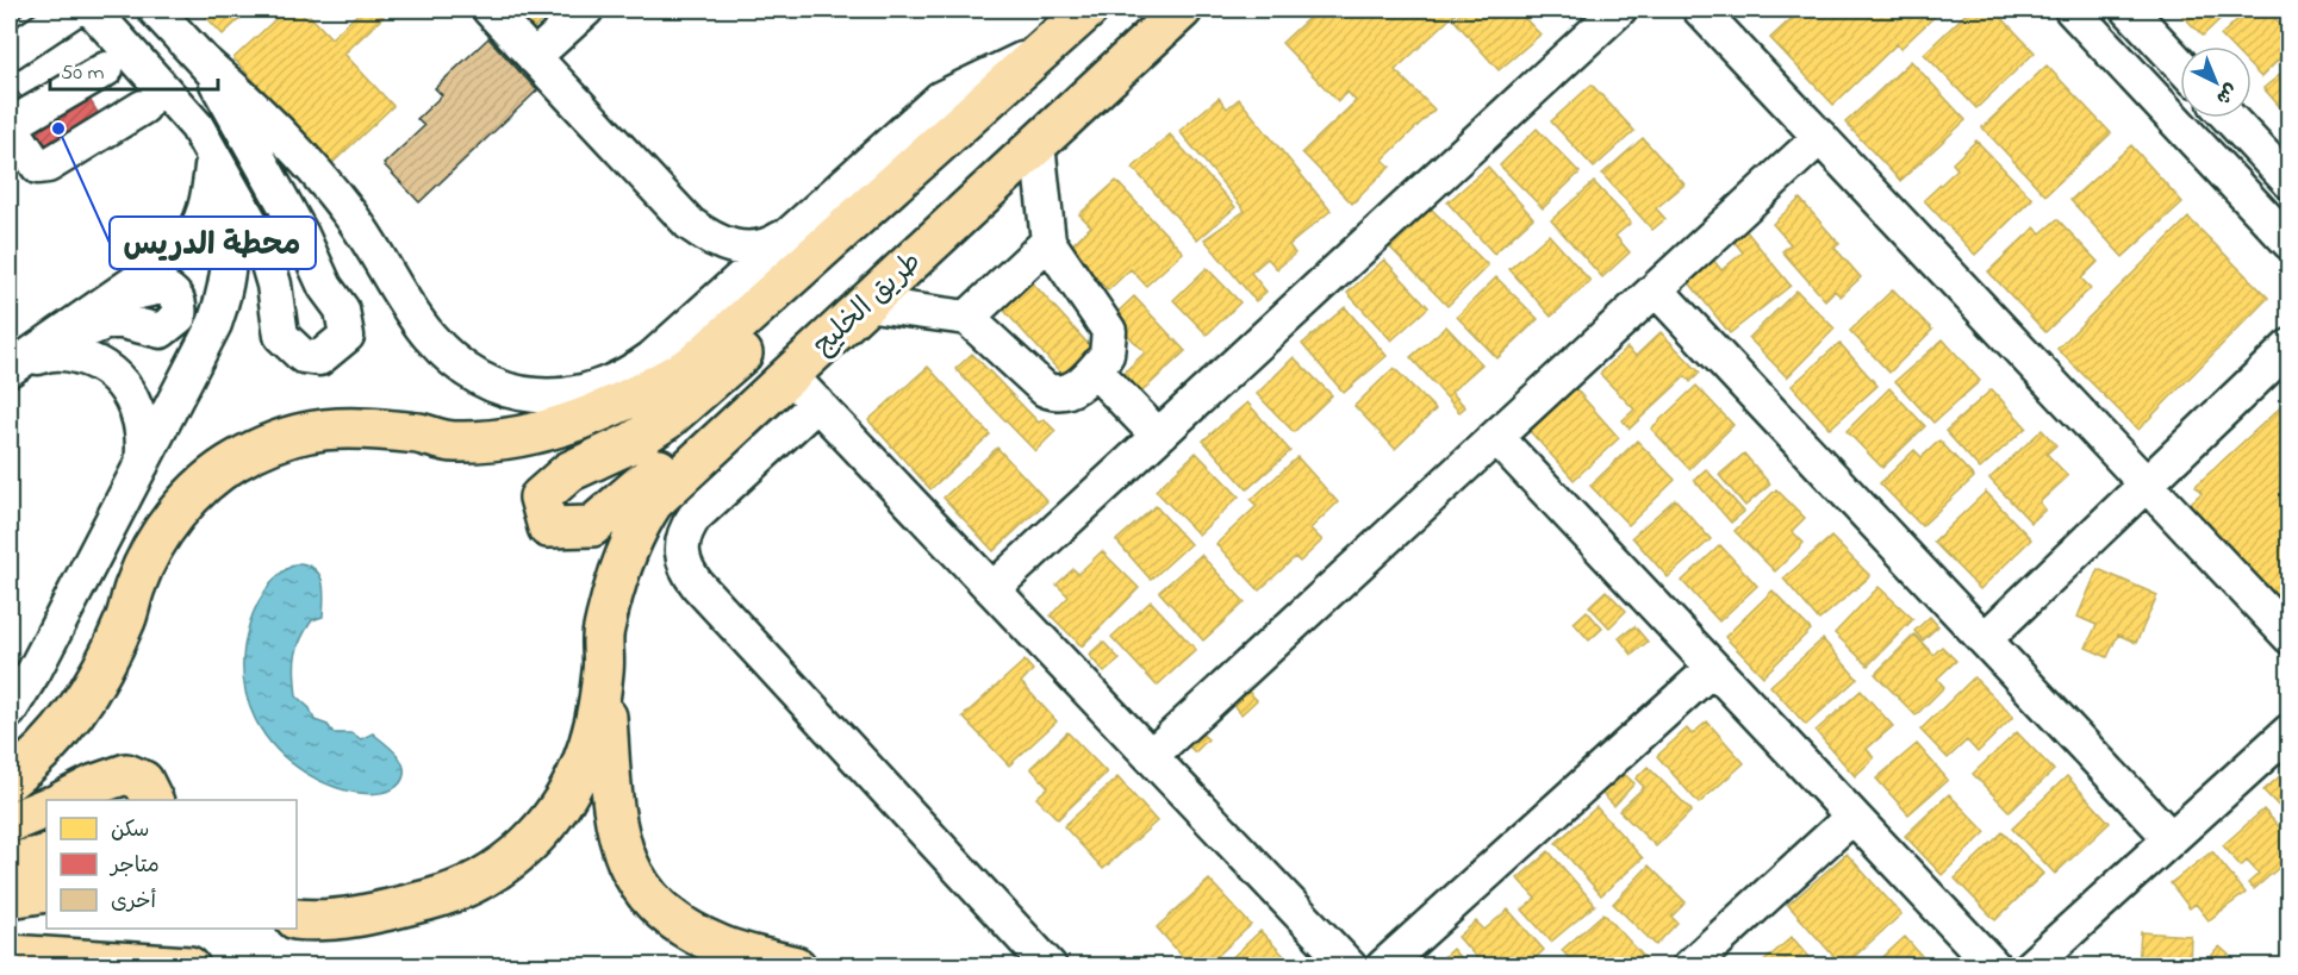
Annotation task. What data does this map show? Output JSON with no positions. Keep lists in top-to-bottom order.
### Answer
{
  "streets": {
    "main road": ["طريق الخليج"]
  },
  "places": ["محطة الدريس"],
  "legend": ["سكن", "متاجر", "أخرى"],
  "scale_bar": "50 m",
  "north": "bottom right"
}
